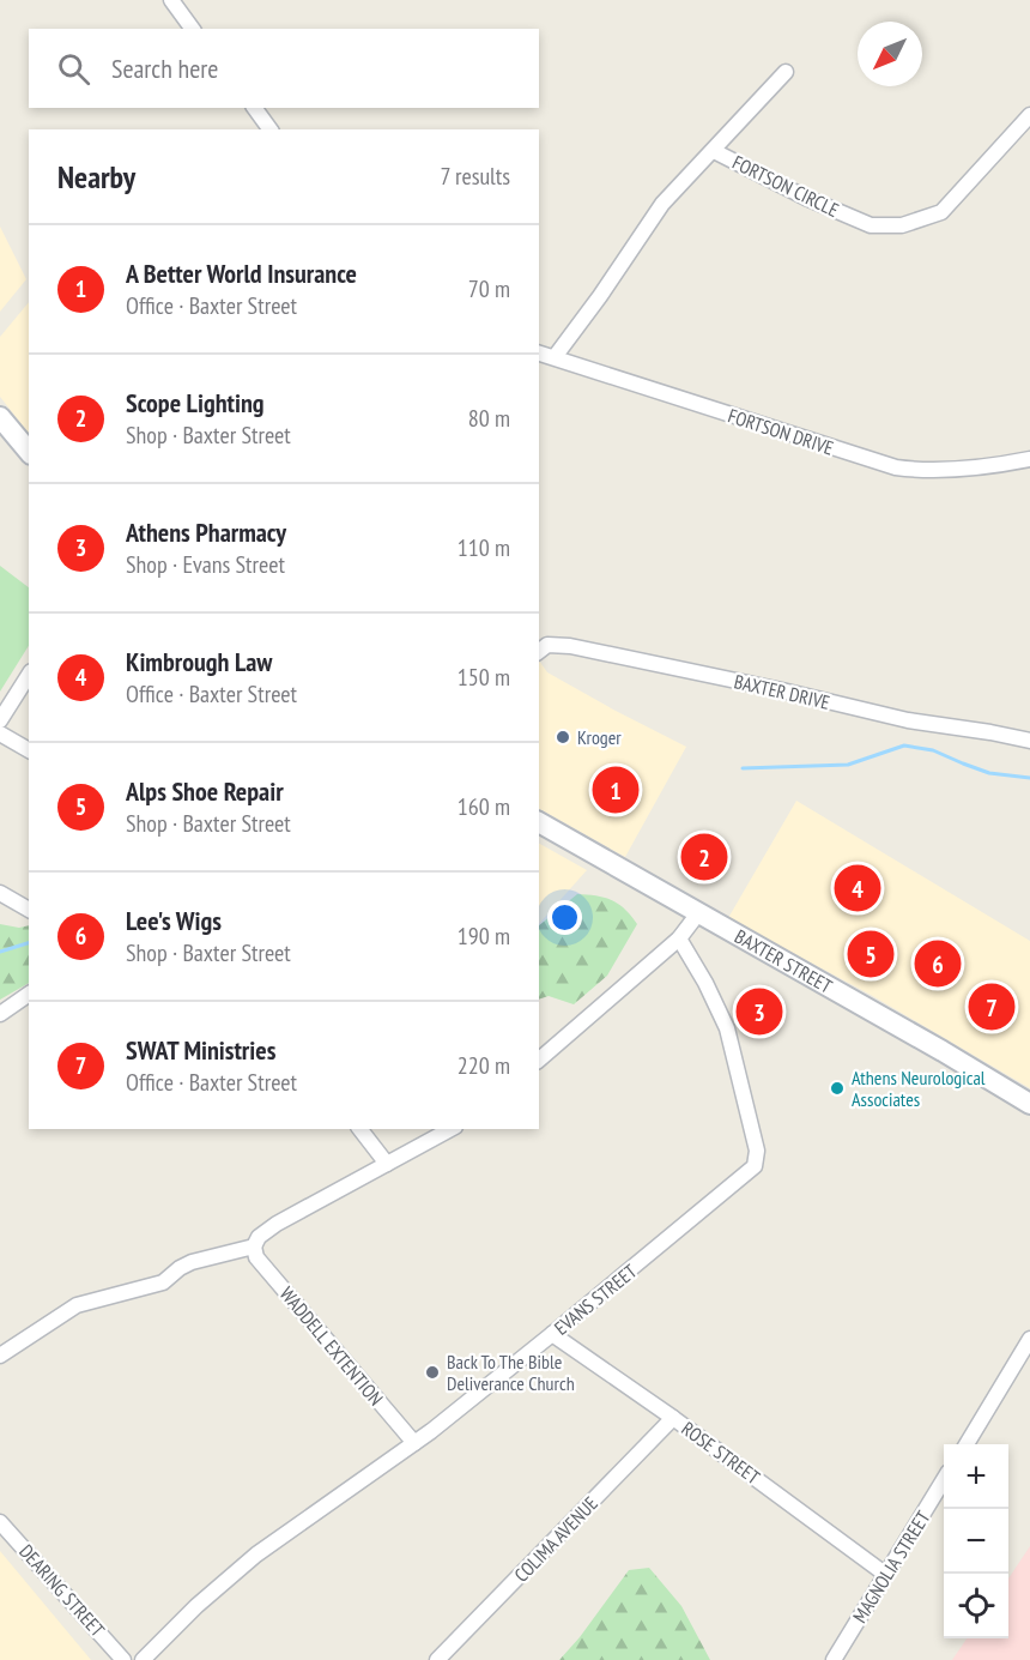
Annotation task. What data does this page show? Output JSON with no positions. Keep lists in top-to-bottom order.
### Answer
{
  "streets": {
    "main road": ["BAXTER STREET"],
    "street": [
      "FORTSON CIRCLE",
      "FORTSON DRIVE",
      "BAXTER DRIVE",
      "EVANS STREET",
      "WADDELL EXTENTION",
      "ROSE STREET",
      "COLIMA AVENUE",
      "MAGNOLIA STREET",
      "DEARING STREET"
    ]
  },
  "crossings": [
    ["FORTSON CIRCLE", "FORTSON DRIVE"],
    ["EVANS STREET", "WADDELL EXTENTION"],
    ["EVANS STREET", "ROSE STREET"],
    ["ROSE STREET", "COLIMA AVENUE"],
    ["ROSE STREET", "MAGNOLIA STREET"]
  ],
  "places": ["Kroger", "Athens Neurological Associates", "Back To The Bible Deliverance Church"],
  "north": "bottom left",
  "page": {
    "search": "Search here",
    "heading": ["Nearby", "7 results"],
    "list": [
      {
        "mark": "1",
        "name": "A Better World Insurance",
        "note": "Office · Baxter Street",
        "value": "70 m"
      },
      {
        "mark": "2",
        "name": "Scope Lighting",
        "note": "Shop · Baxter Street",
        "value": "80 m"
      },
      {
        "mark": "3",
        "name": "Athens Pharmacy",
        "note": "Shop · Evans Street",
        "value": "110 m"
      },
      {
        "mark": "4",
        "name": "Kimbrough Law",
        "note": "Office · Baxter Street",
        "value": "150 m"
      },
      {
        "mark": "5",
        "name": "Alps Shoe Repair",
        "note": "Shop · Baxter Street",
        "value": "160 m"
      },
      {
        "mark": "6",
        "name": "Lee's Wigs",
        "note": "Shop · Baxter Street",
        "value": "190 m"
      },
      {
        "mark": "7",
        "name": "SWAT Ministries",
        "note": "Office · Baxter Street",
        "value": "220 m"
      }
    ],
    "pins": [
      "1",
      "2",
      "4",
      "5",
      "6",
      "7",
      "3"
    ],
    "map_buttons": ["+", "−"]
  }
}
